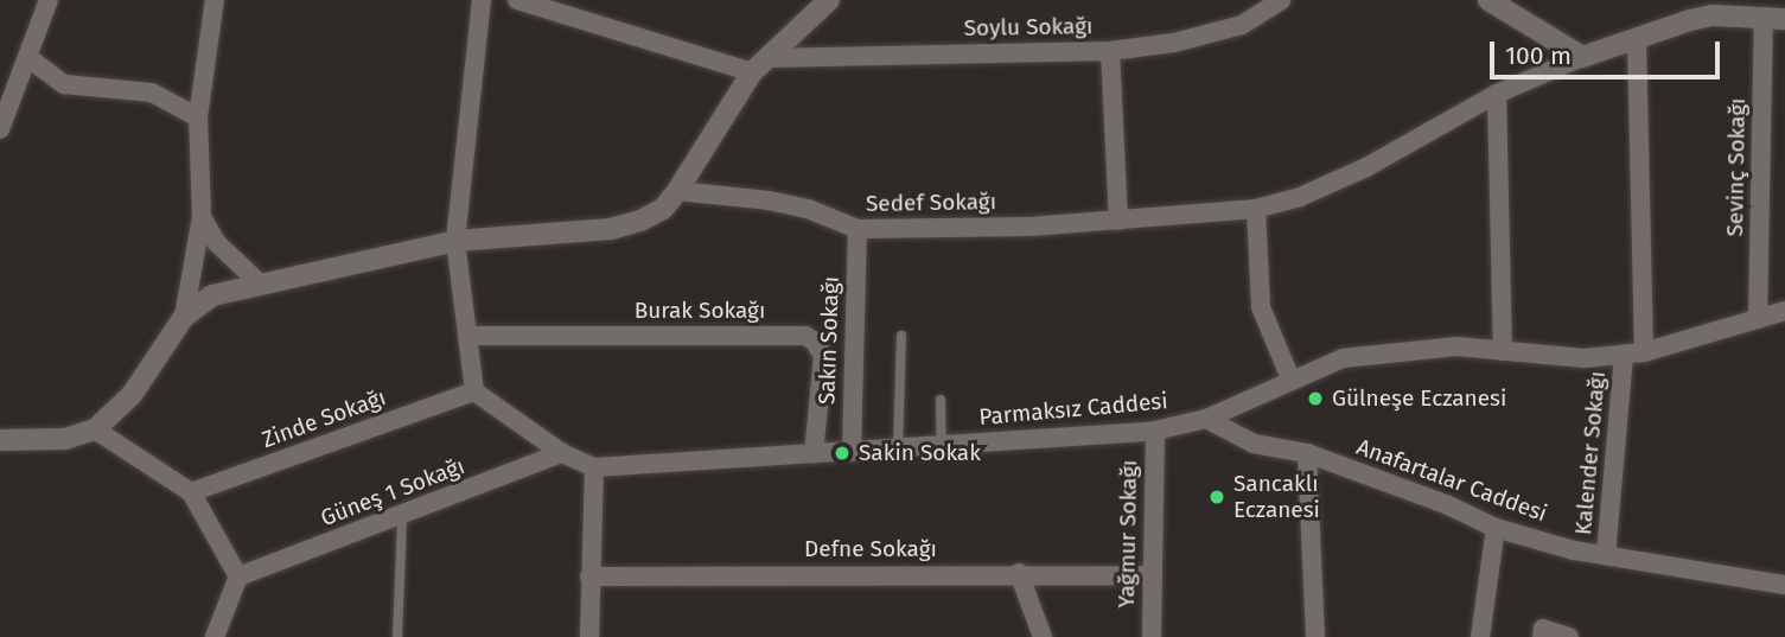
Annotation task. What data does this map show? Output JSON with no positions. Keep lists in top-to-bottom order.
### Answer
{
  "streets": {
    "street": [
      "Soylu Sokağı",
      "Sevinç Sokağı",
      "Sedef Sokağı",
      "Burak Sokağı",
      "Sakın Sokağı",
      "Parmaksız Caddesi",
      "Zinde Sokağı",
      "Kalender Sokağı",
      "Anafartalar Caddesi",
      "Güneş 1 Sokağı",
      "Yağmur Sokağı",
      "Defne Sokağı"
    ]
  },
  "crossings": [
    ["Sevinç Sokağı", "Sedef Sokağı"],
    ["Sevinç Sokağı", "Parmaksız Caddesi"],
    ["Sedef Sokağı", "Sakın Sokağı"],
    ["Burak Sokağı", "Parmaksız Caddesi"],
    ["Sakın Sokağı", "Parmaksız Caddesi"],
    ["Parmaksız Caddesi", "Kalender Sokağı"],
    ["Parmaksız Caddesi", "Anafartalar Caddesi"],
    ["Parmaksız Caddesi", "Yağmur Sokağı"],
    ["Kalender Sokağı", "Anafartalar Caddesi"],
    ["Yağmur Sokağı", "Defne Sokağı"]
  ],
  "places": ["Gülneşe Eczanesi", "Sakin Sokak", "Sancaklı Eczanesi"],
  "scale_bar": "100 m"
}
